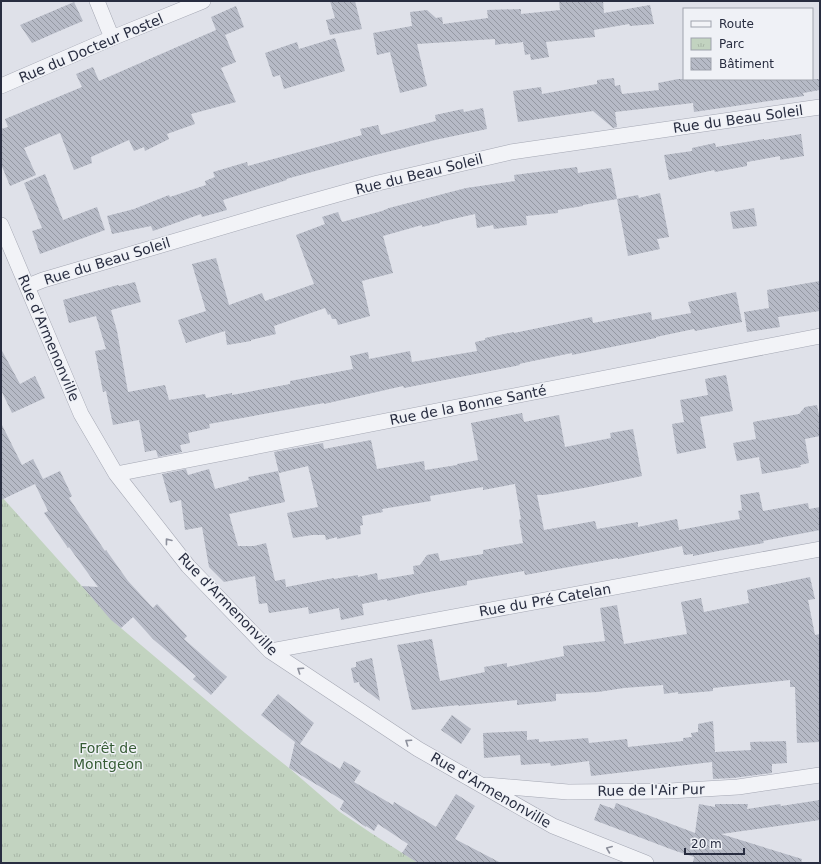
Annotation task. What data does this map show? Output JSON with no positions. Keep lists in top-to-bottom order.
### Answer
{
  "streets": {
    "street": [
      "Rue du Docteur Postel",
      "Rue du Beau Soleil",
      "Rue d'Armenonville",
      "Rue de la Bonne Santé",
      "Rue du Pré Catelan",
      "Rue de l'Air Pur"
    ]
  },
  "crossings": [
    ["Rue du Beau Soleil", "Rue d'Armenonville"],
    ["Rue d'Armenonville", "Rue de la Bonne Santé"],
    ["Rue d'Armenonville", "Rue du Pré Catelan"],
    ["Rue d'Armenonville", "Rue de l'Air Pur"]
  ],
  "one_way": ["Rue d'Armenonville"],
  "parks": ["Forêt de Montgeon"],
  "legend": ["Route", "Parc", "Bâtiment"],
  "scale_bar": "20 m"
}
